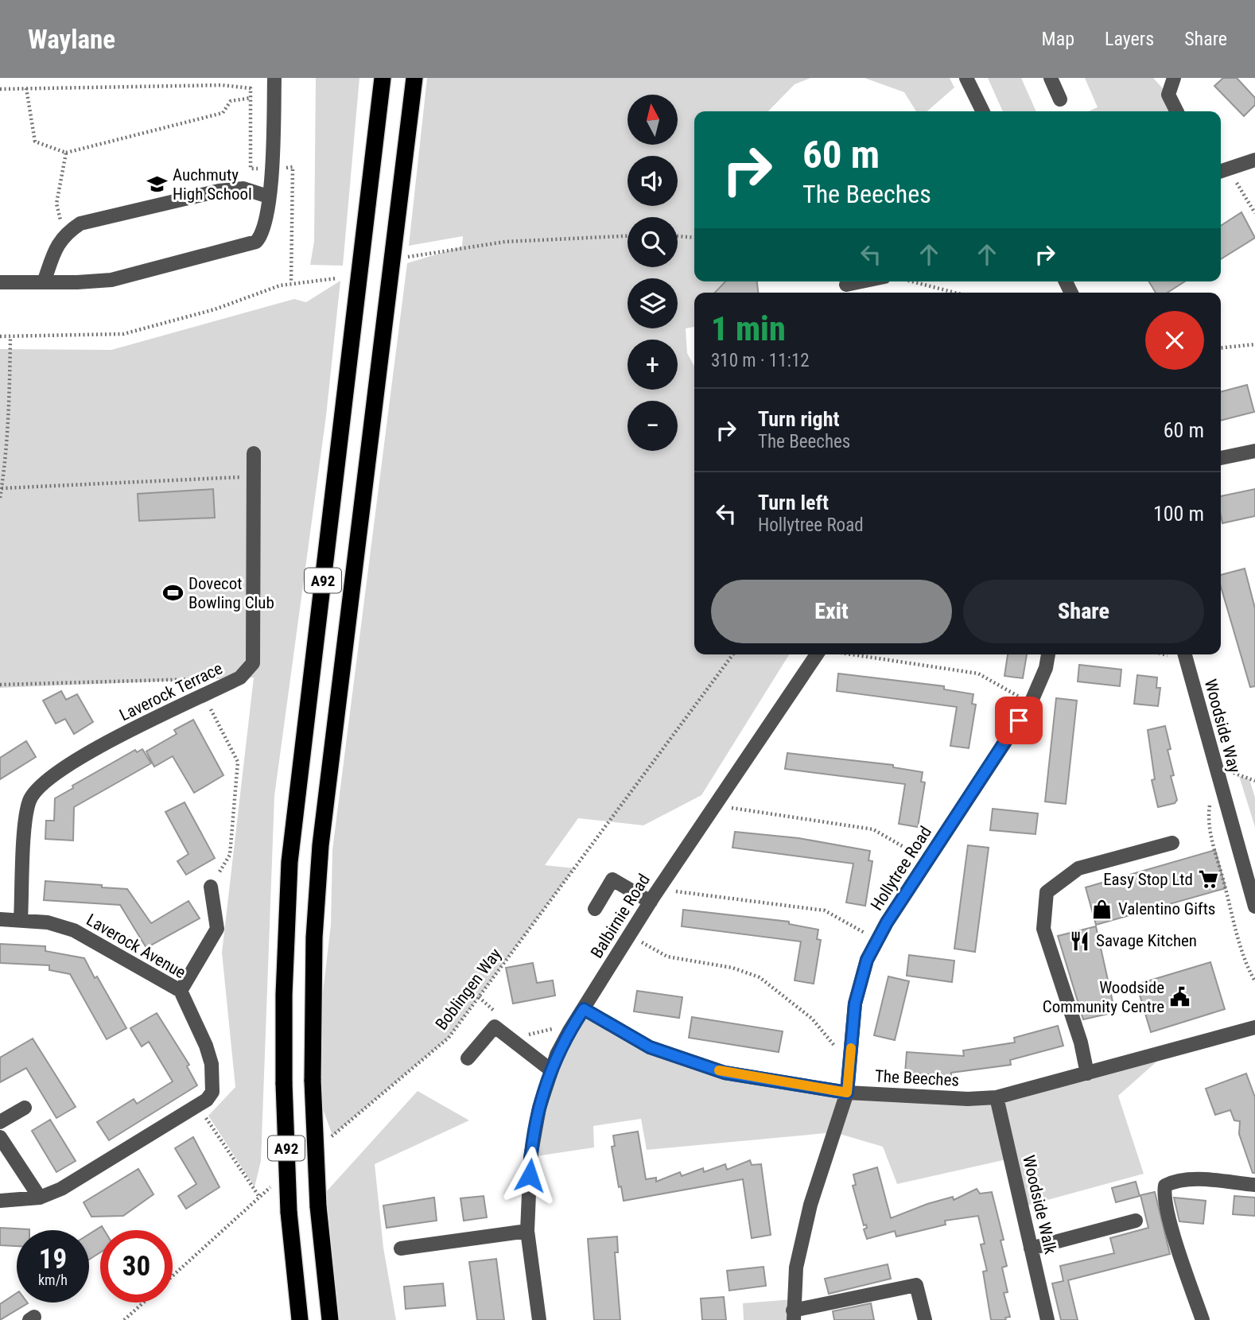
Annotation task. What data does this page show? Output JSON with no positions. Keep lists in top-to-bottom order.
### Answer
{
  "streets": {
    "highway": ["A92"],
    "street": [
      "Laverock Terrace",
      "Woodside Way",
      "Hollytree Road",
      "Balbirnie Road",
      "Laverock Avenue",
      "The Beeches",
      "Woodside Walk"
    ],
    "path": ["Boblingen Way"]
  },
  "crossings": [
    ["Laverock Terrace", "Laverock Avenue"],
    ["Hollytree Road", "The Beeches"],
    ["Balbirnie Road", "The Beeches"],
    ["The Beeches", "Woodside Walk"]
  ],
  "places": {
    "school or university": ["Auchmuty High School"],
    "sports": ["Dovecot Bowling Club"],
    "supermarket": ["Easy Stop Ltd"],
    "shop": ["Valentino Gifts"],
    "restaurant": ["Savage Kitchen"],
    "public building": ["Woodside Community Centre"]
  },
  "north": "top",
  "page": {
    "header": "Waylane",
    "nav": ["Map", "Layers", "Share"],
    "map_buttons": ["+", "−"],
    "turn": ["60 m", "The Beeches"],
    "heading": ["1 min", "310 m · 11:12"],
    "list": [
      {
        "name": "Turn right",
        "note": "The Beeches",
        "value": "60 m"
      },
      {
        "name": "Turn left",
        "note": "Hollytree Road",
        "value": "100 m"
      }
    ],
    "buttons": ["Exit", "Share"],
    "speed": "19 km/h",
    "limit": "30"
  }
}
